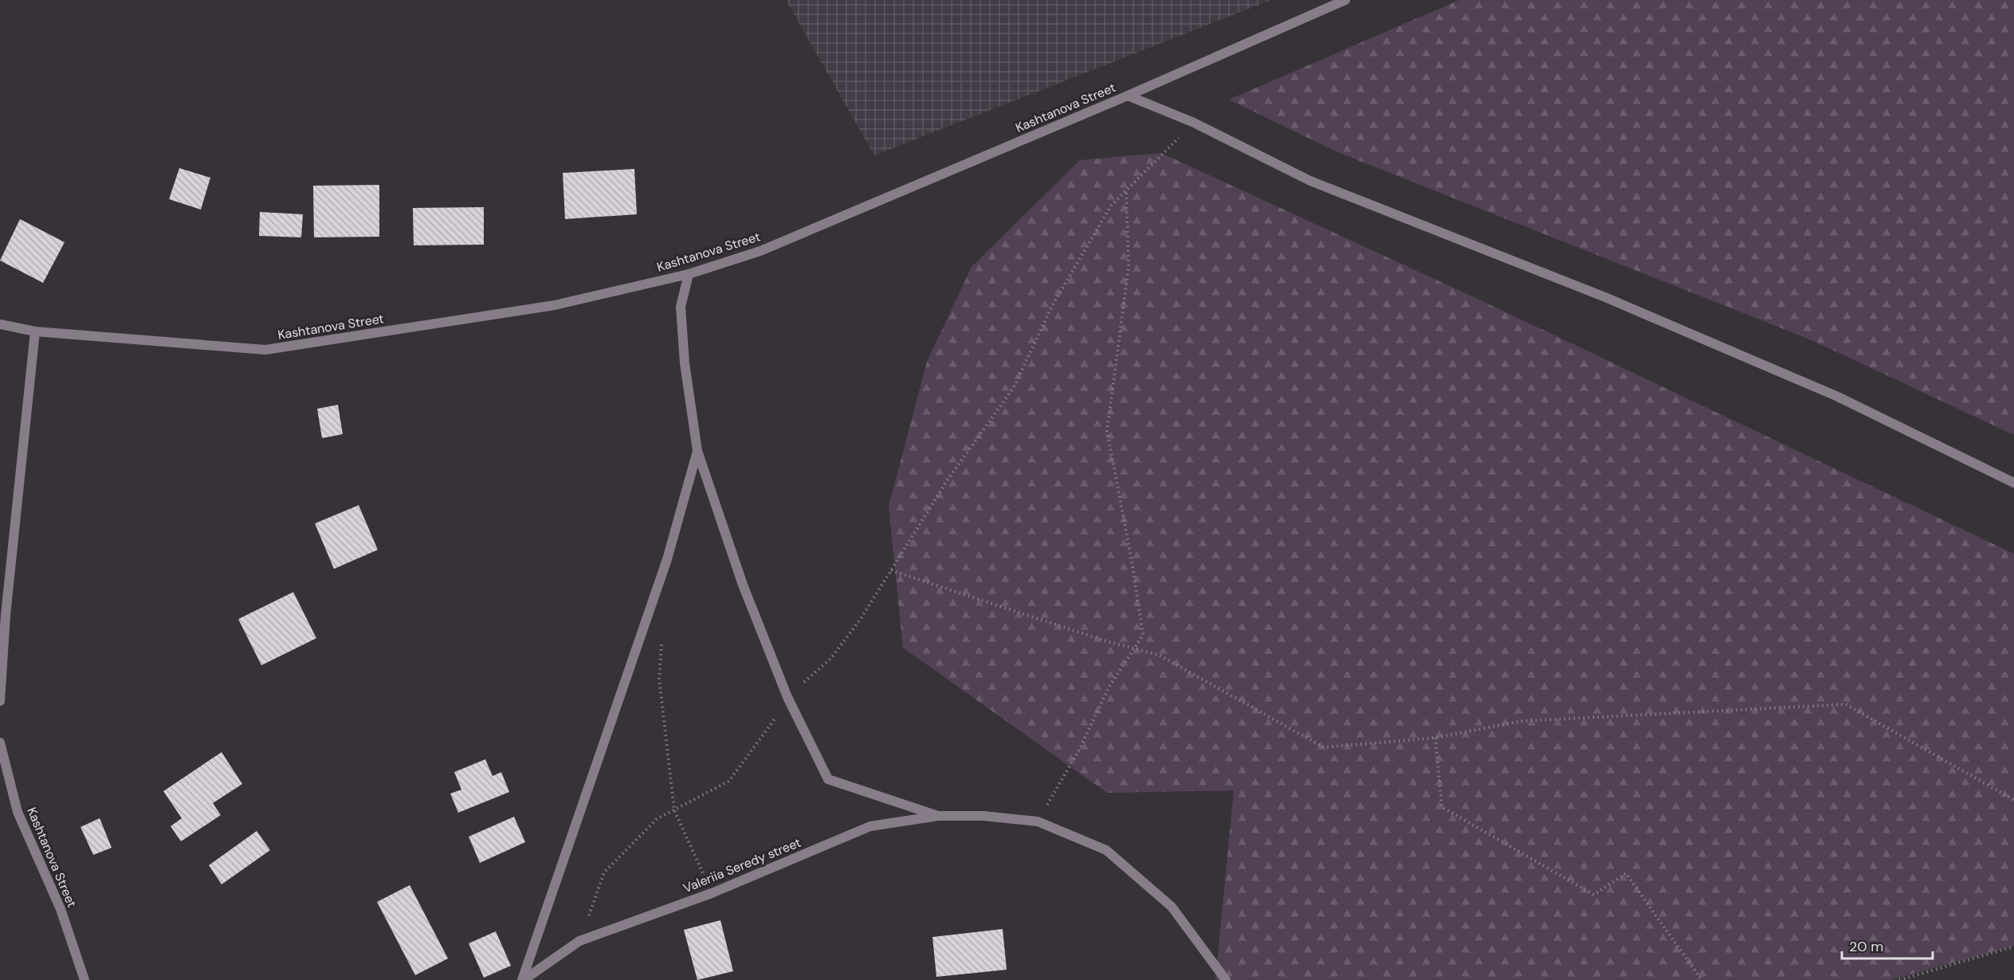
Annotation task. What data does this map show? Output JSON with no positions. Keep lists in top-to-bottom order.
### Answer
{
  "streets": {
    "street": ["Kashtanova Street", "Valeriia Seredy street"]
  },
  "scale_bar": "20 m"
}
